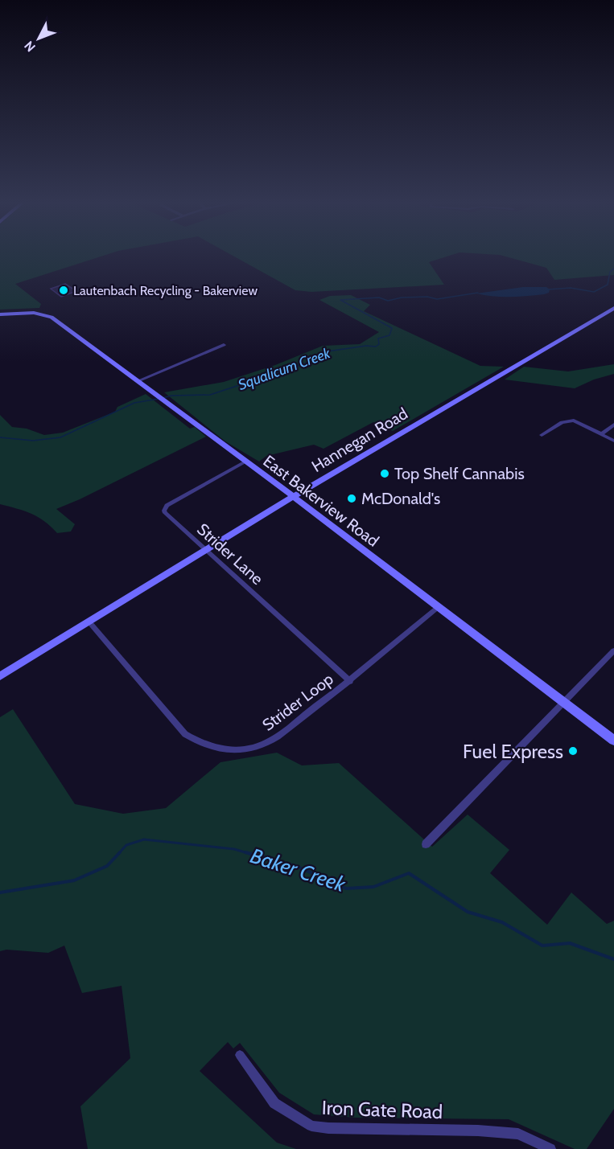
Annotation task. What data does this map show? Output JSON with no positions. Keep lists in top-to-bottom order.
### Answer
{
  "streets": {
    "main road": ["Hannegan Road", "East Bakerview Road"],
    "street": ["Strider Lane", "Strider Loop", "Iron Gate Road"]
  },
  "crossings": [
    ["Hannegan Road", "East Bakerview Road"],
    ["Hannegan Road", "Strider Lane"],
    ["Hannegan Road", "Strider Loop"],
    ["East Bakerview Road", "Strider Lane"],
    ["East Bakerview Road", "Strider Loop"],
    ["Strider Lane", "Strider Loop"]
  ],
  "water": ["Squalicum Creek", "Baker Creek"],
  "places": [
    "Lautenbach Recycling - Bakerview",
    "Top Shelf Cannabis",
    "McDonald's",
    "Fuel Express"
  ],
  "north": "bottom left"
}
